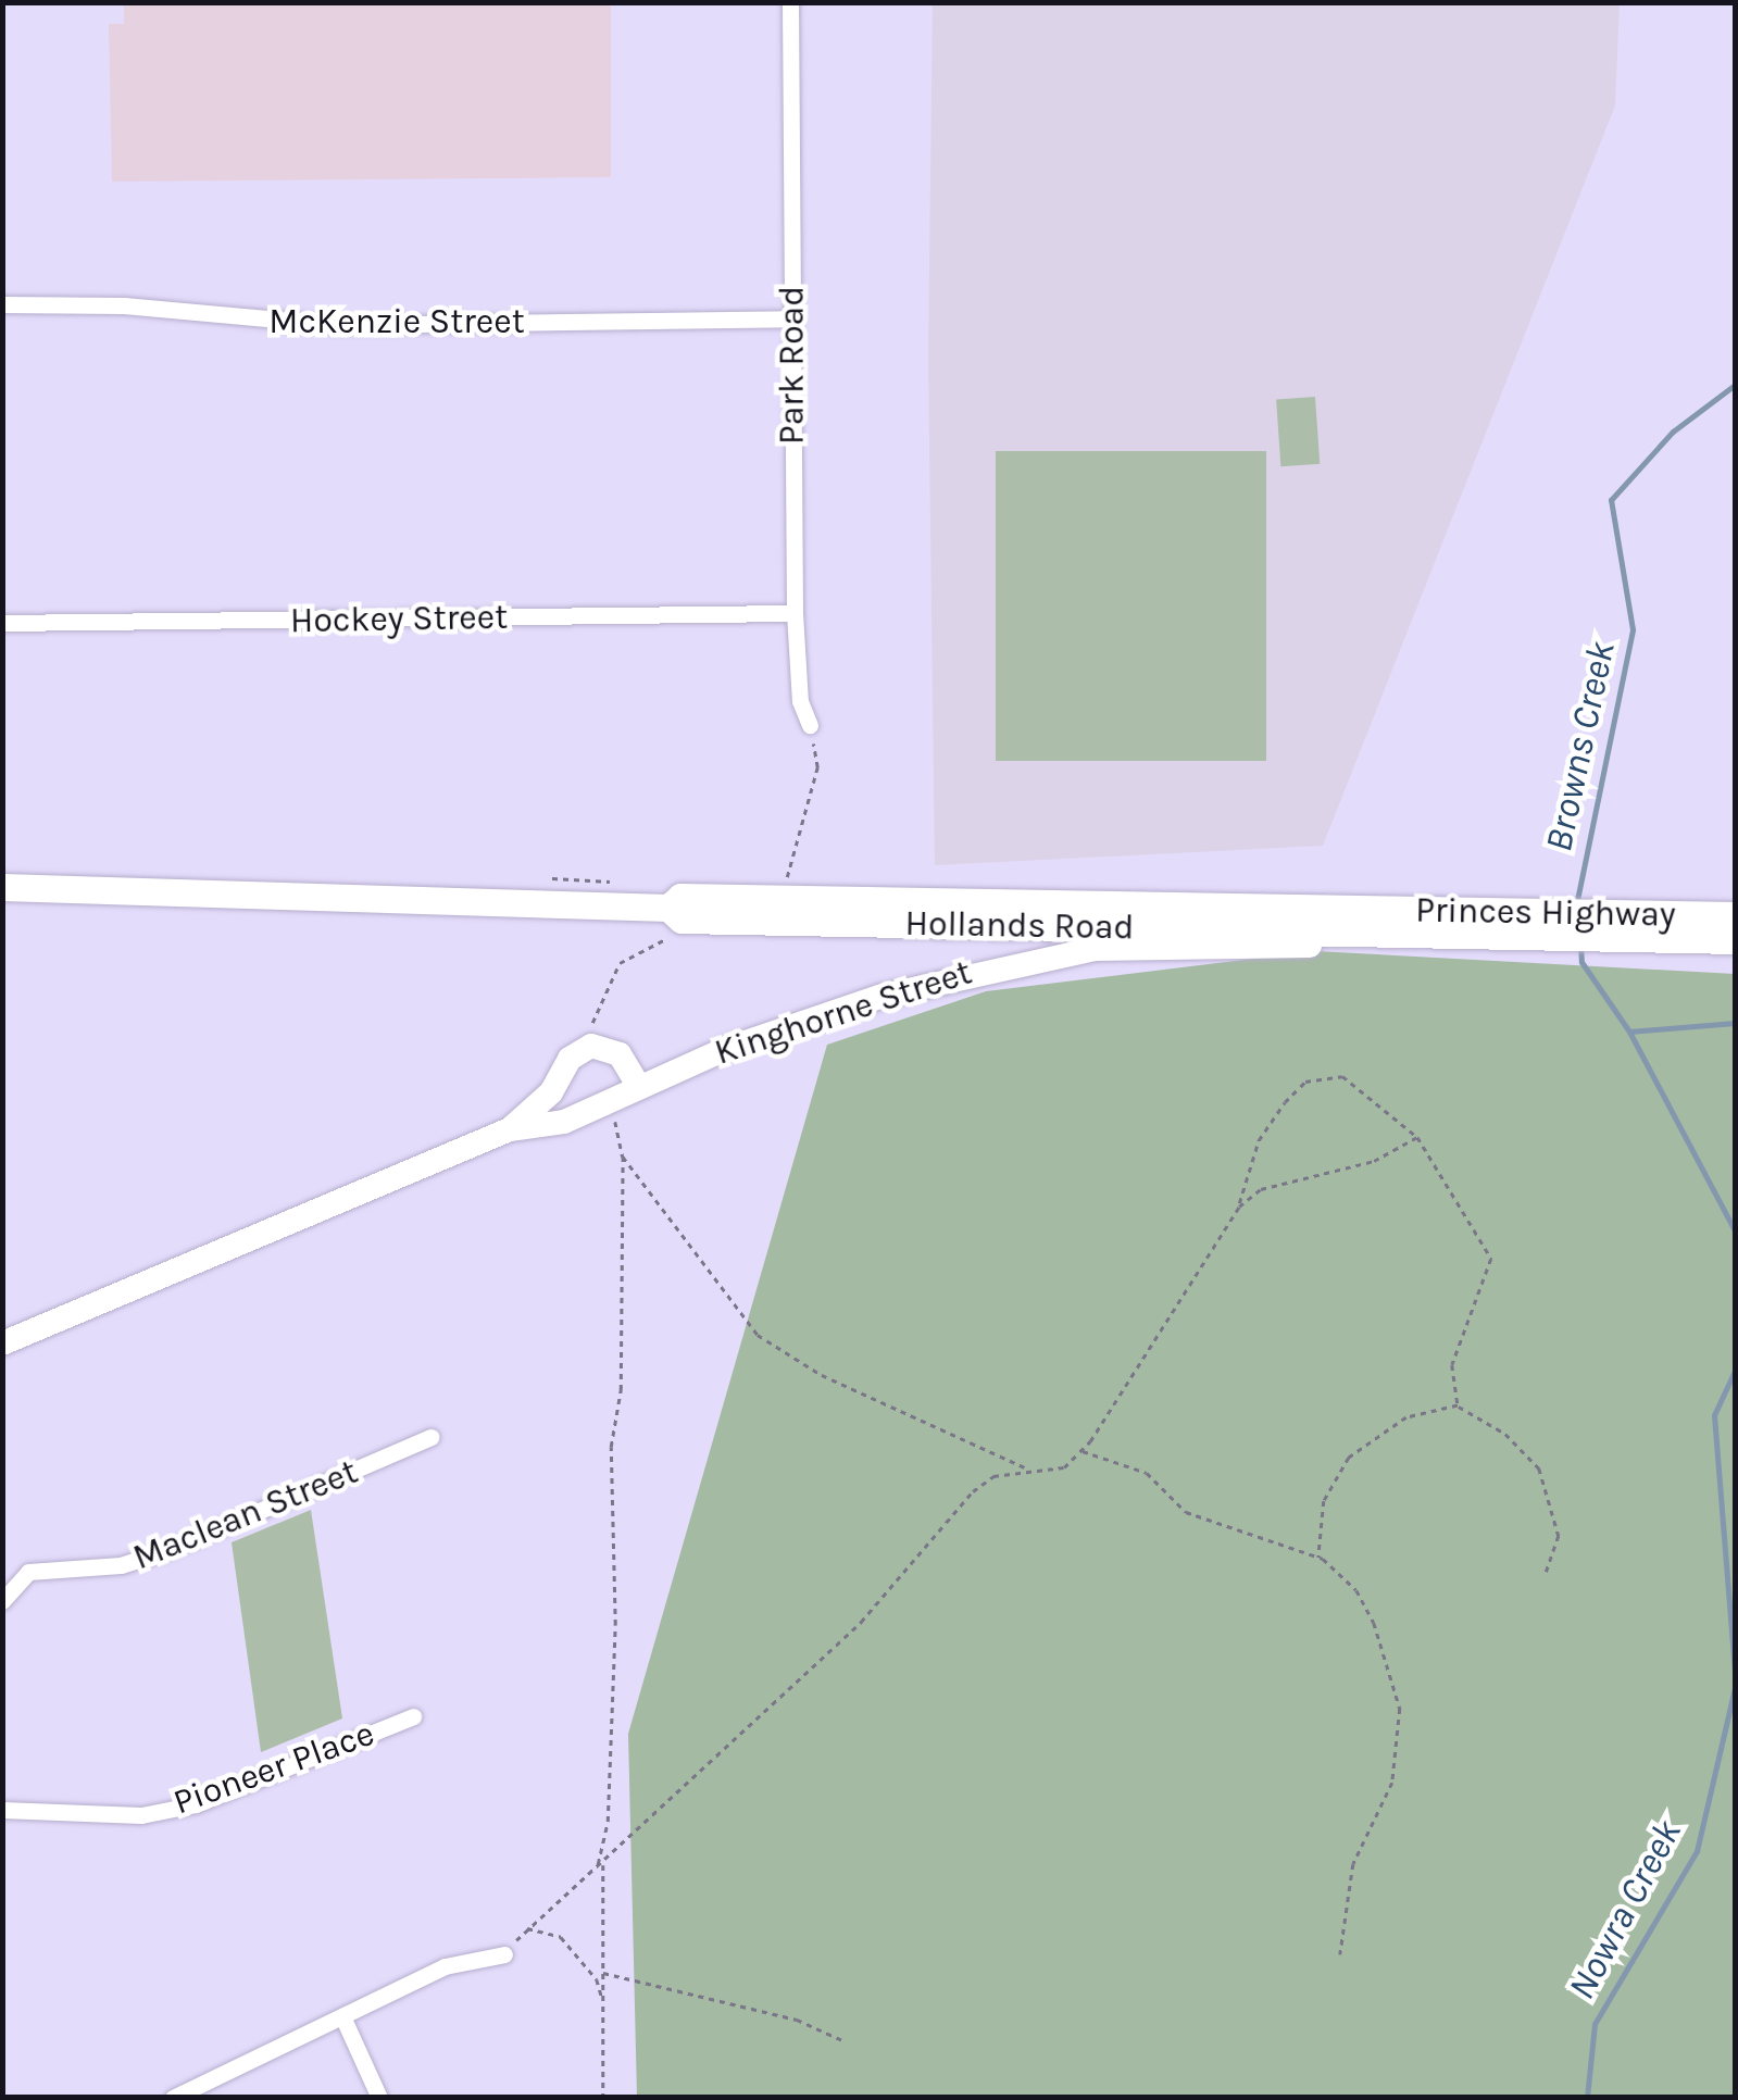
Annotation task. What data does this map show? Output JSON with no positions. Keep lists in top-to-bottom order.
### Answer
{
  "streets": {
    "highway": ["Princes Highway", "Hollands Road"],
    "main road": ["Kinghorne Street"],
    "street": [
      "McKenzie Street",
      "Park Road",
      "Hockey Street",
      "Maclean Street",
      "Pioneer Place"
    ]
  },
  "crossings": [
    ["McKenzie Street", "Park Road"],
    ["Park Road", "Hockey Street"],
    ["Princes Highway", "Hollands Road"],
    ["Princes Highway", "Kinghorne Street"],
    ["Hollands Road", "Kinghorne Street"]
  ],
  "water": ["Browns Creek", "Nowra Creek"]
}
